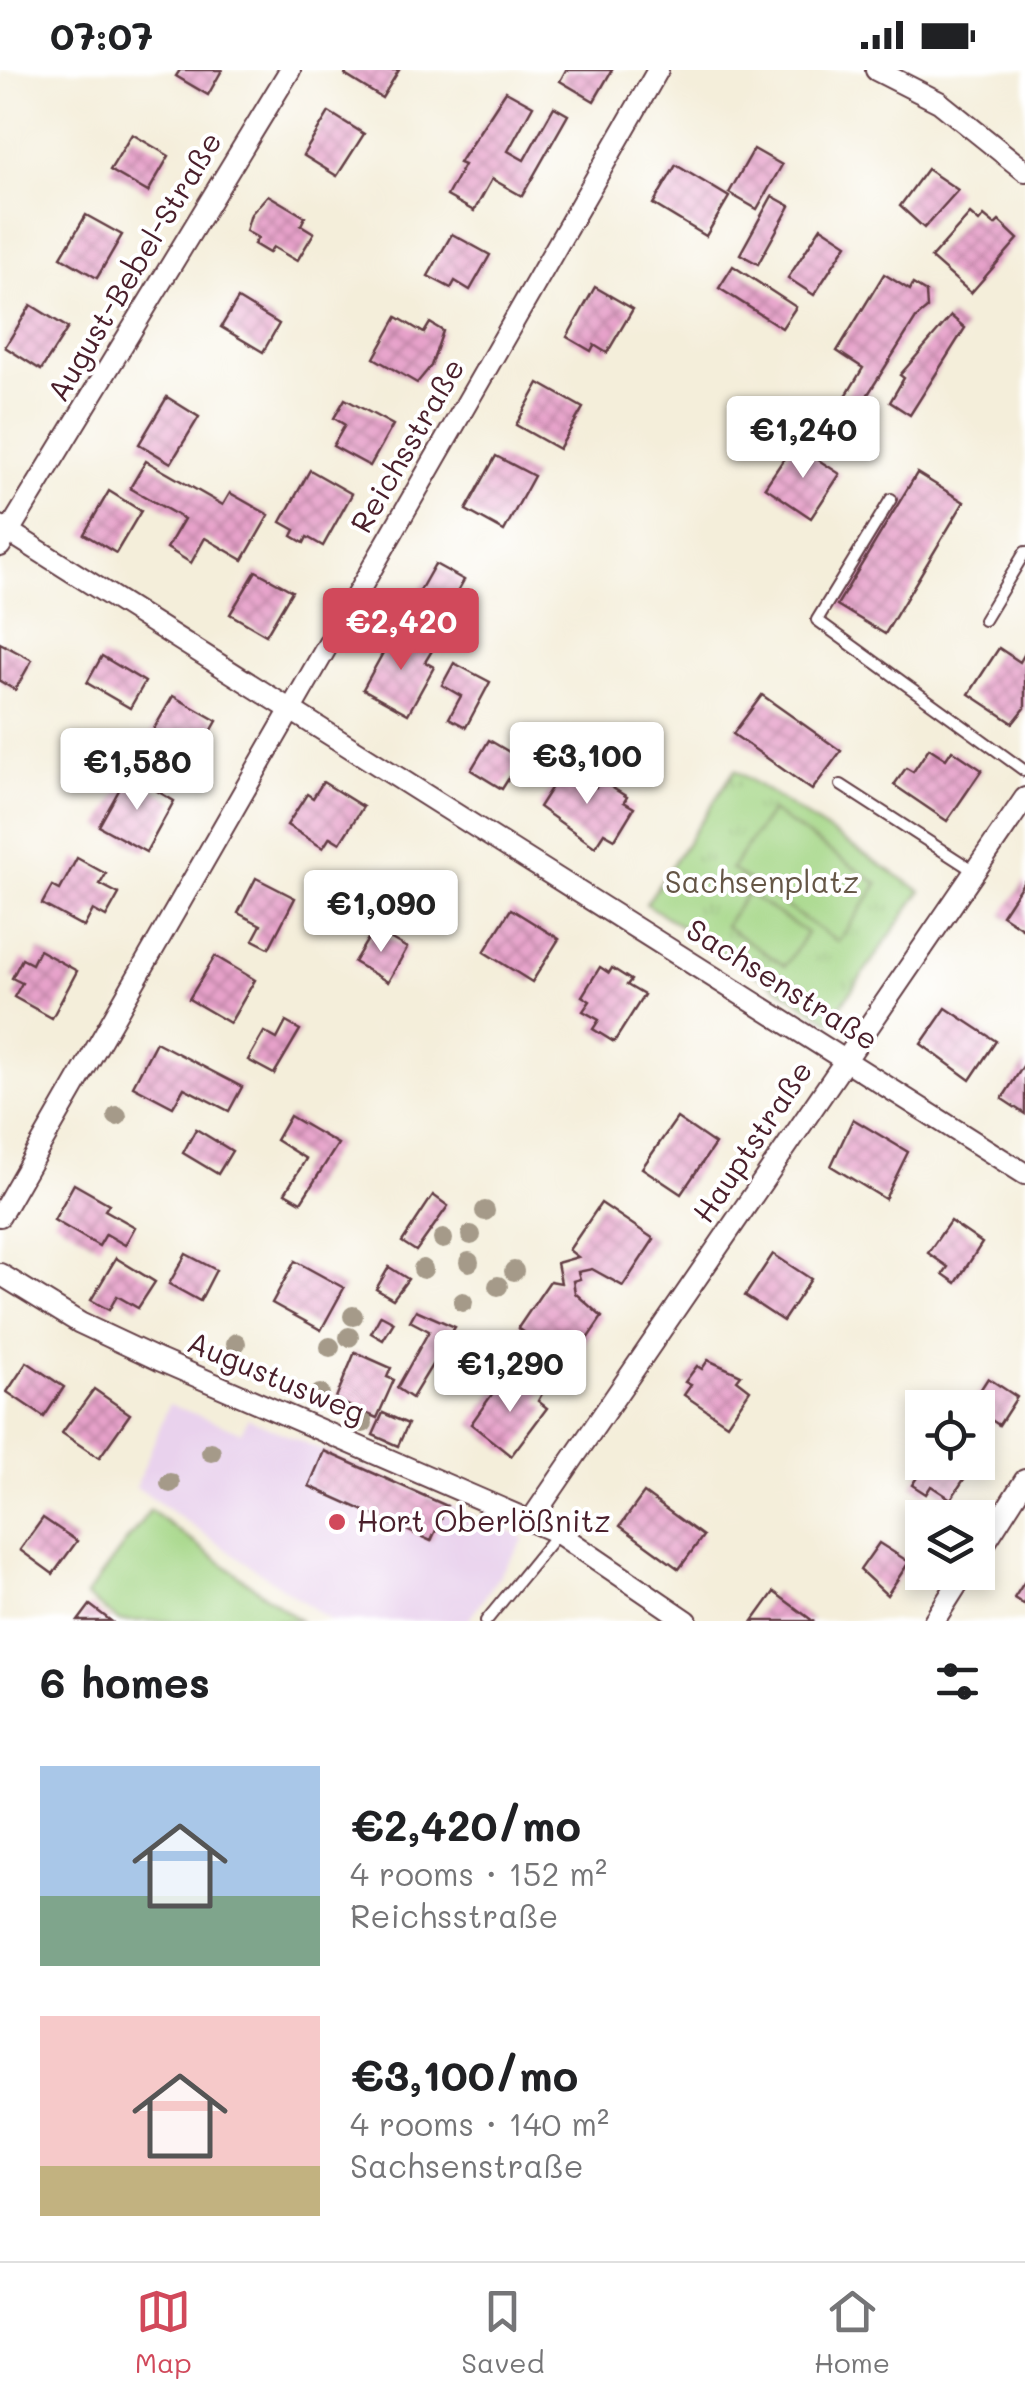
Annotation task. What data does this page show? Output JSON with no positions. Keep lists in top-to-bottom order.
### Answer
{
  "streets": {
    "street": [
      "August-Bebel-Straße",
      "Reichsstraße",
      "Sachsenstraße",
      "Hauptstraße",
      "Augustusweg"
    ]
  },
  "crossings": [
    ["August-Bebel-Straße", "Sachsenstraße"],
    ["Reichsstraße", "Sachsenstraße"],
    ["Sachsenstraße", "Hauptstraße"],
    ["Hauptstraße", "Augustusweg"]
  ],
  "parks": ["Sachsenplatz"],
  "places": ["Hort Oberlößnitz"],
  "page": {
    "status": "07:07",
    "price": [
      "€1,240",
      "€2,420",
      "€3,100",
      "€1,580",
      "€1,090",
      "€1,290"
    ],
    "heading": "6 homes",
    "list": [
      {
        "name": "€2,420/mo",
        "note": "4 rooms · 152 m² · Reichsstraße"
      },
      {
        "name": "€3,100/mo",
        "note": "4 rooms · 140 m² · Sachsenstraße"
      }
    ],
    "tabs": ["Map", "Saved", "Home"]
  }
}
